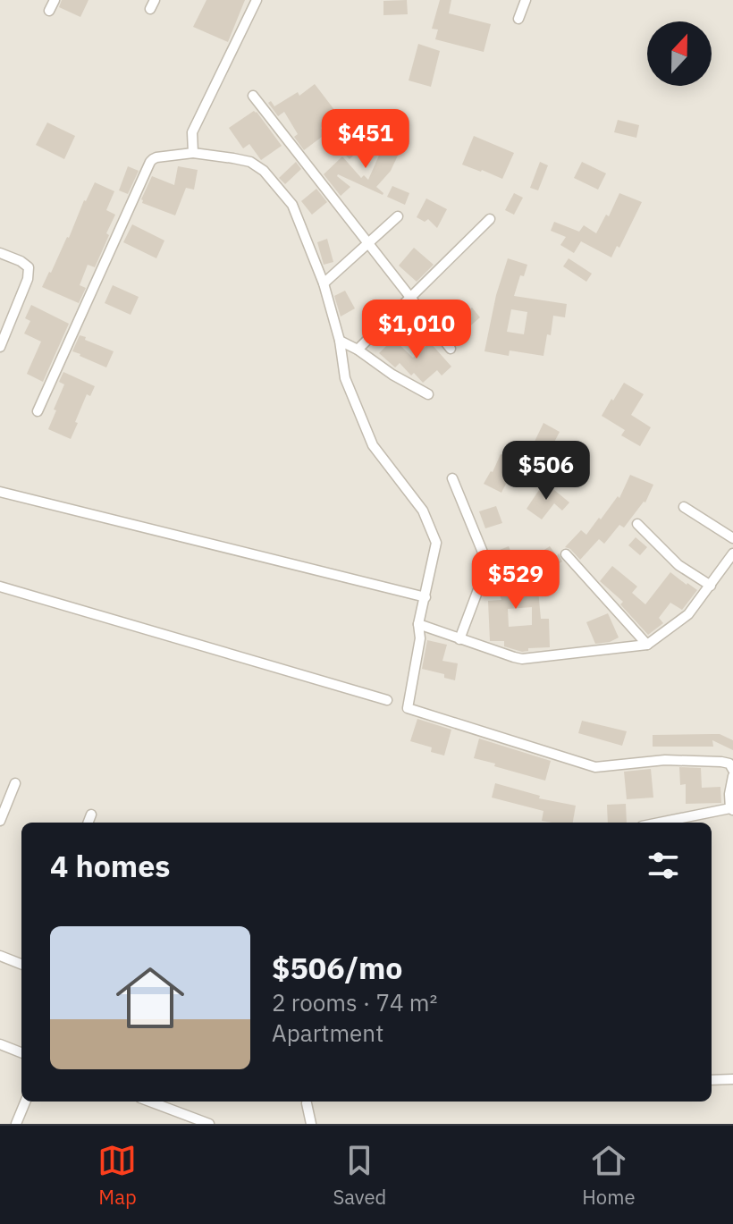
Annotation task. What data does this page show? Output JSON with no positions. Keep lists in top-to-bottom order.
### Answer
{
  "north": "top",
  "page": {
    "price": [
      "$451",
      "$1,010",
      "$506",
      "$529"
    ],
    "heading": "4 homes",
    "list": [
      {
        "name": "$506/mo",
        "note": "2 rooms · 74 m² · Apartment"
      }
    ],
    "tabs": ["Map", "Saved", "Home"]
  }
}
